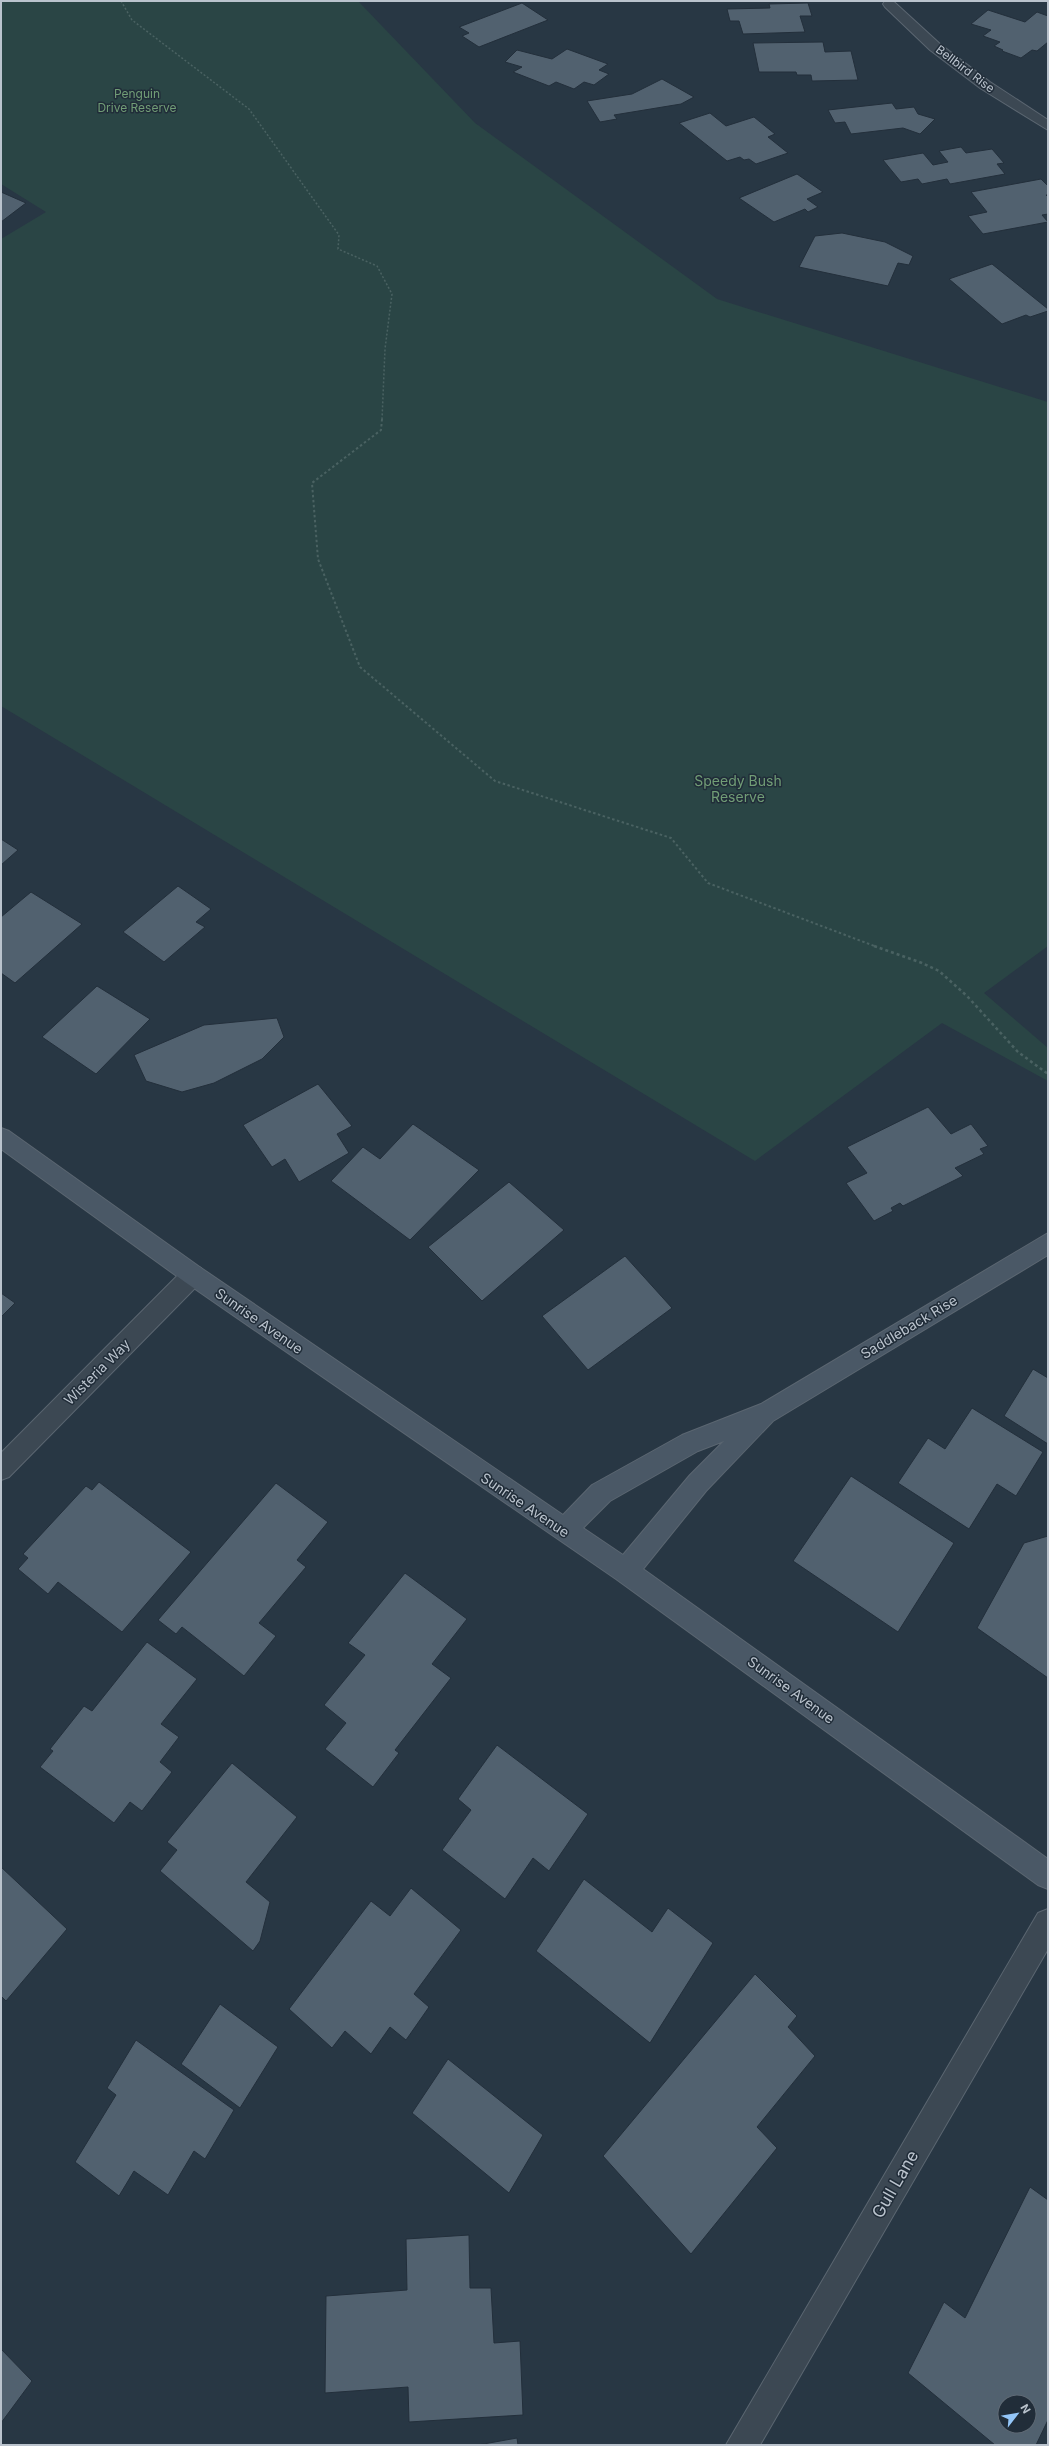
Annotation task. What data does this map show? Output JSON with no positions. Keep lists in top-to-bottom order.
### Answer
{
  "streets": {
    "street": [
      "Bellbird Rise",
      "Sunrise Avenue",
      "Saddleback Rise",
      "Wisteria Way",
      "Gull Lane"
    ]
  },
  "crossings": [
    ["Sunrise Avenue", "Saddleback Rise"],
    ["Sunrise Avenue", "Wisteria Way"]
  ],
  "parks": ["Penguin Drive Reserve", "Speedy Bush Reserve"],
  "north": "top right"
}
